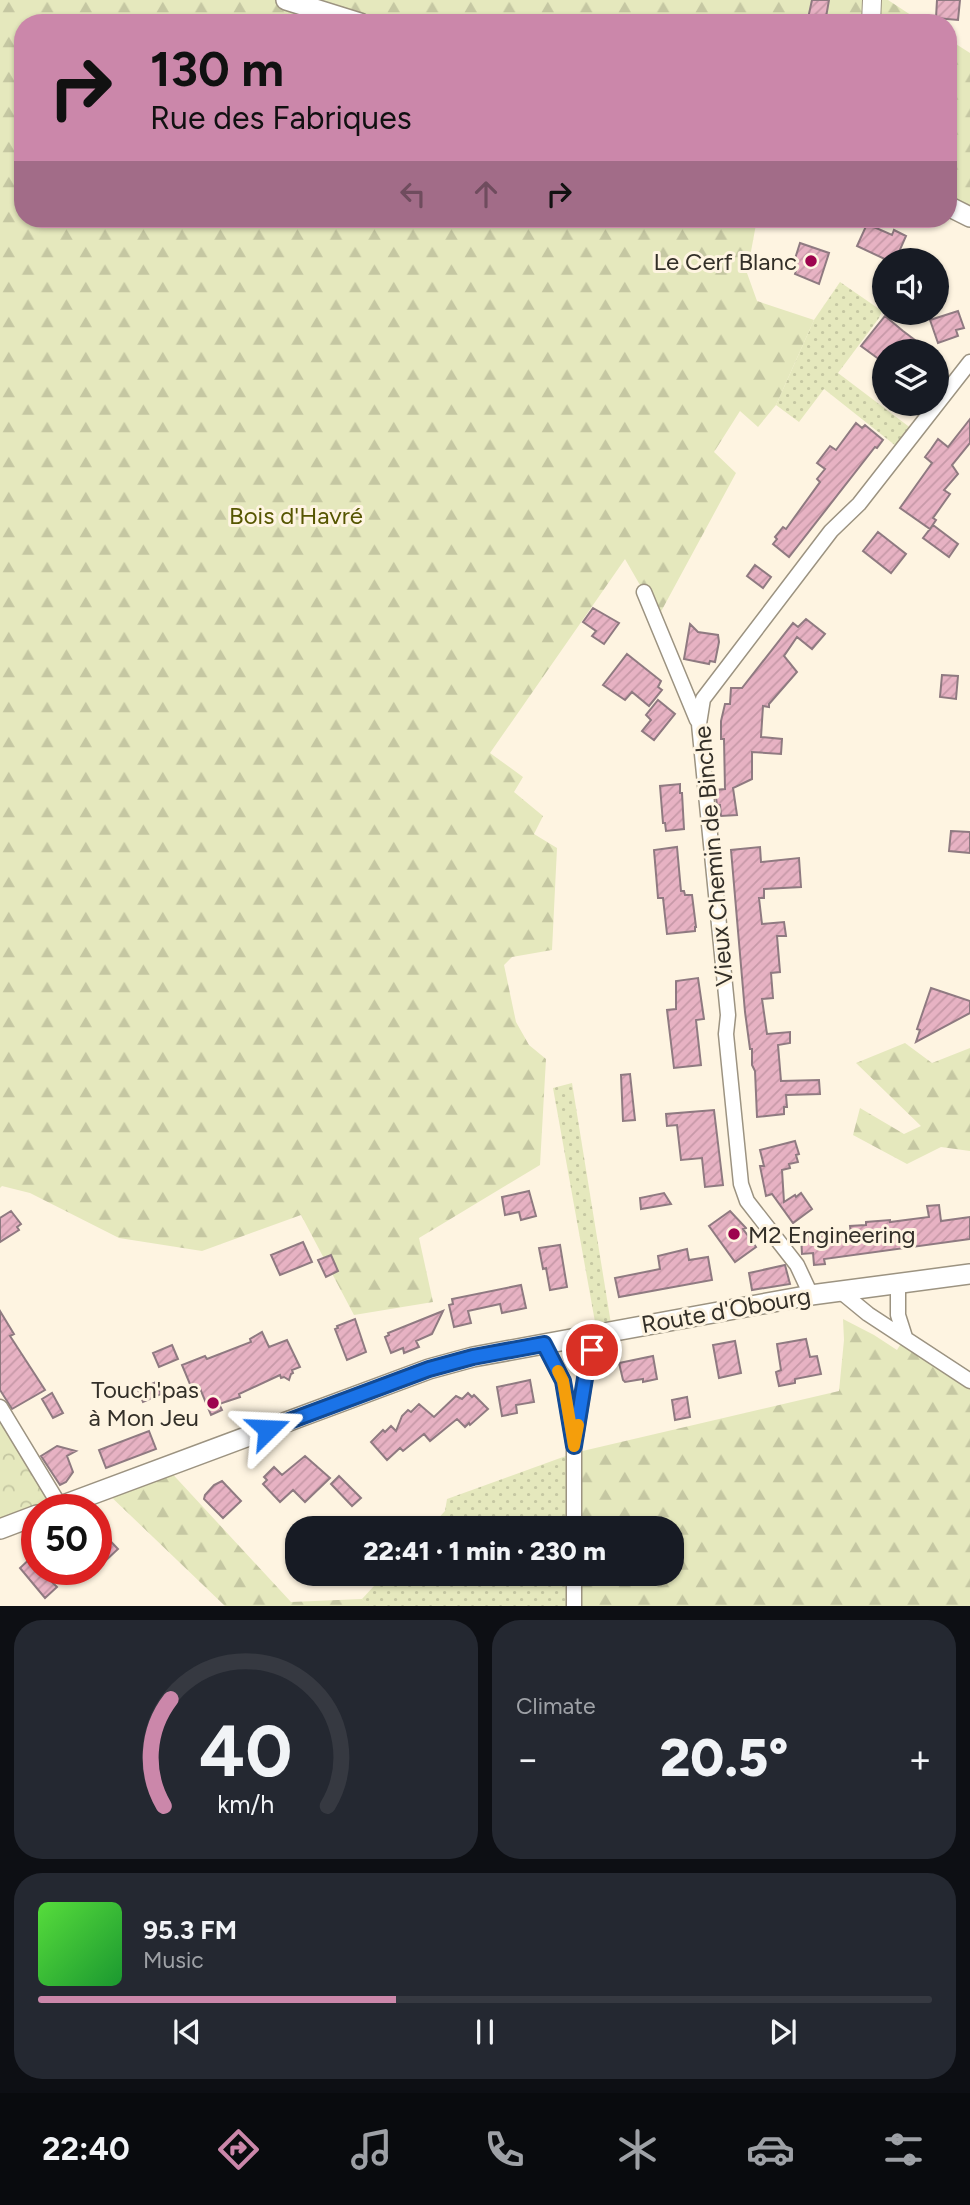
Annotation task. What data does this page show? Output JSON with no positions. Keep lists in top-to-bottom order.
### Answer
{
  "streets": {
    "main road": ["Route d'Obourg"],
    "street": ["Vieux Chemin de Binche"]
  },
  "crossings": [
    ["Vieux Chemin de Binche", "Route d'Obourg"]
  ],
  "parks": ["Bois d'Havré"],
  "places": ["Le Cerf Blanc", "M2 Engineering", "Touch'pas à Mon Jeu"],
  "page": {
    "turn": ["130 m", "Rue des Fabriques"],
    "limit": "50",
    "trip": "22:41 · 1 min · 230 m",
    "tile": "Climate",
    "heat": ["−", "20.5°", "+"],
    "song": ["95.3 FM", "Music"],
    "tabs": "22:40",
    "gauge": ["40", "km/h"]
  }
}
